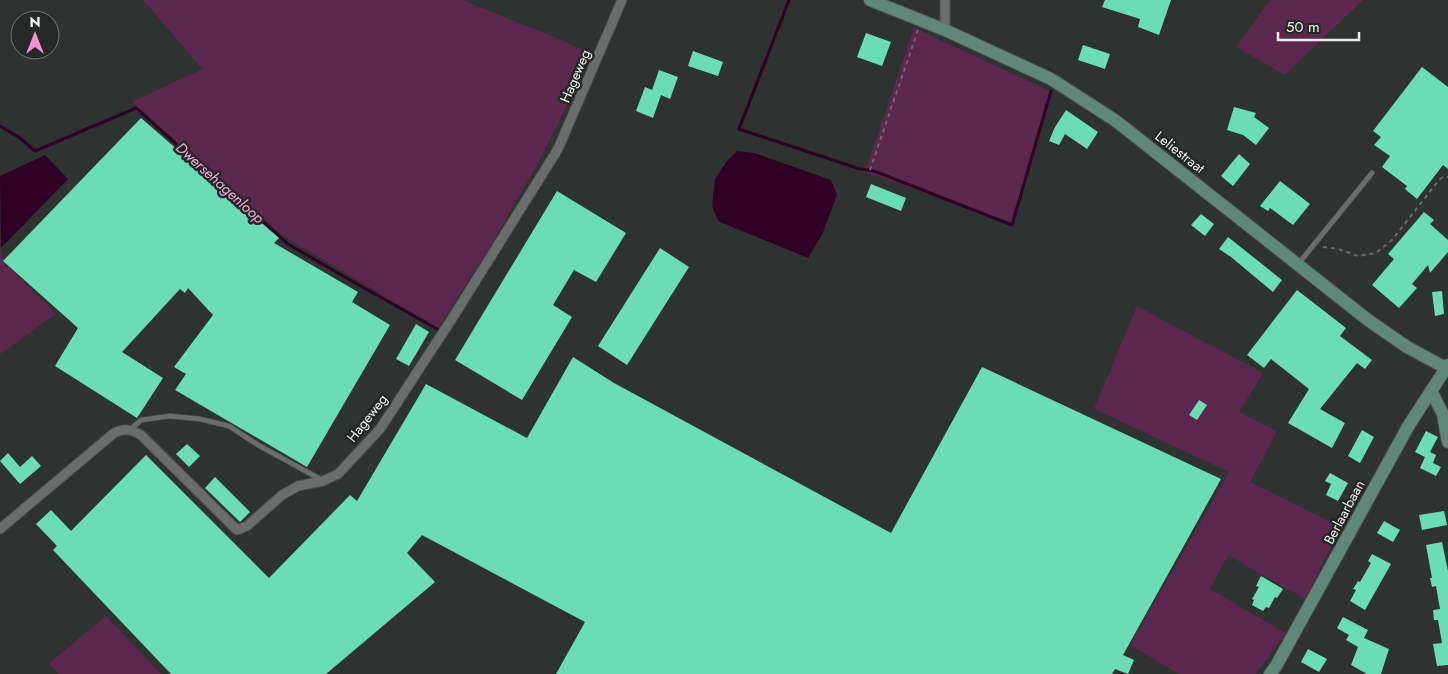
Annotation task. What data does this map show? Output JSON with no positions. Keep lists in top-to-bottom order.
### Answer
{
  "streets": {
    "street": ["Hageweg", "Leliestraat", "Berlaarbaan"]
  },
  "crossings": [
    ["Leliestraat", "Berlaarbaan"]
  ],
  "water": ["Dwersehagenloop"],
  "scale_bar": "50 m",
  "north": "top"
}
